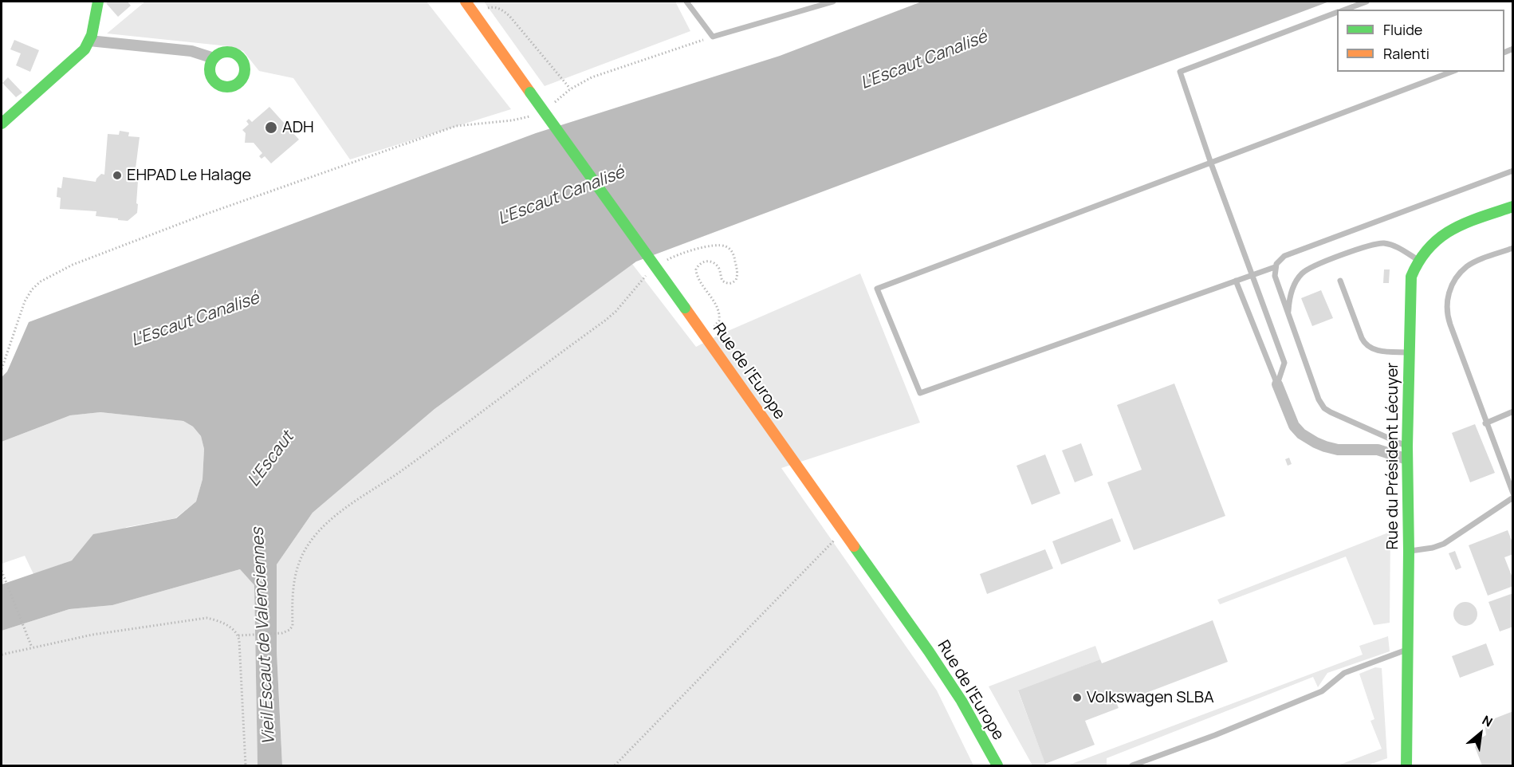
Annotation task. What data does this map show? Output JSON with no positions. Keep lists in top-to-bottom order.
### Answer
{
  "streets": {
    "street": ["Rue de l'Europe", "Rue du Président Lécuyer"]
  },
  "water": ["L'Escaut Canalisé", "L'Escaut", "Vieil Escaut de Valenciennes"],
  "places": ["ADH", "EHPAD Le Halage", "Volkswagen SLBA"],
  "legend": ["Fluide", "Ralenti"],
  "north": "top right"
}
